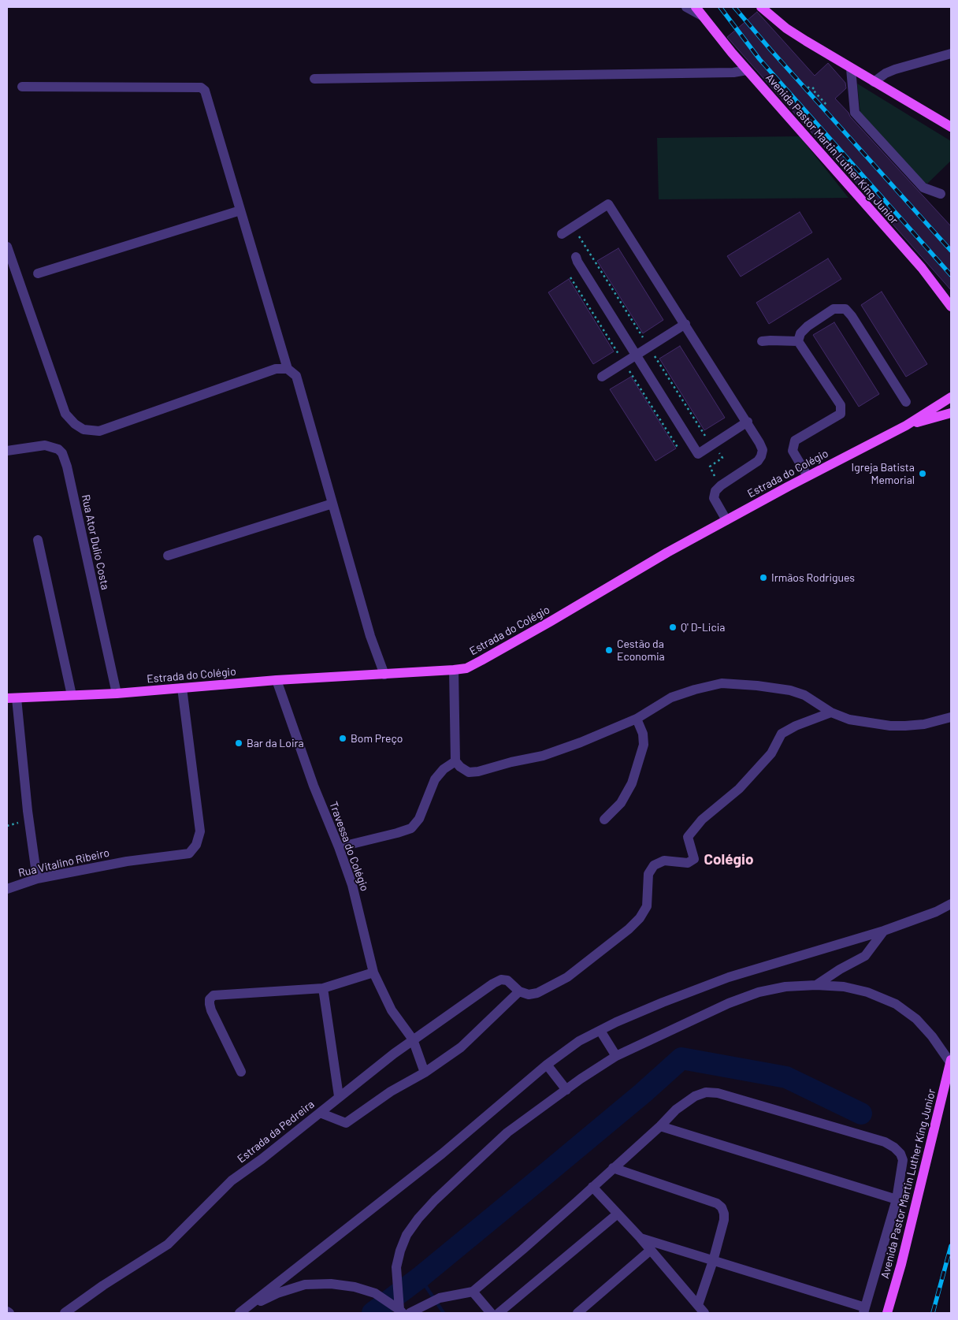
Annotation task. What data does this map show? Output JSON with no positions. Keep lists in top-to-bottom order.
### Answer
{
  "streets": {
    "main road": ["Avenida Pastor Martin Luther King Junior", "Estrada do Colégio"],
    "street": [
      "Rua Ator Dulio Costa",
      "Travessa do Colégio",
      "Rua Vitalino Ribeiro",
      "Estrada da Pedreira"
    ]
  },
  "crossings": [
    ["Estrada do Colégio", "Rua Ator Dulio Costa"],
    ["Estrada do Colégio", "Travessa do Colégio"],
    ["Estrada do Colégio", "Rua Vitalino Ribeiro"],
    ["Travessa do Colégio", "Estrada da Pedreira"]
  ],
  "districts": ["Colégio"],
  "places": [
    "Igreja Batista Memorial",
    "Irmãos Rodrigues",
    "Q' D-Licia",
    "Cestão da Economia",
    "Bom Preço",
    "Bar da Loira"
  ]
}
